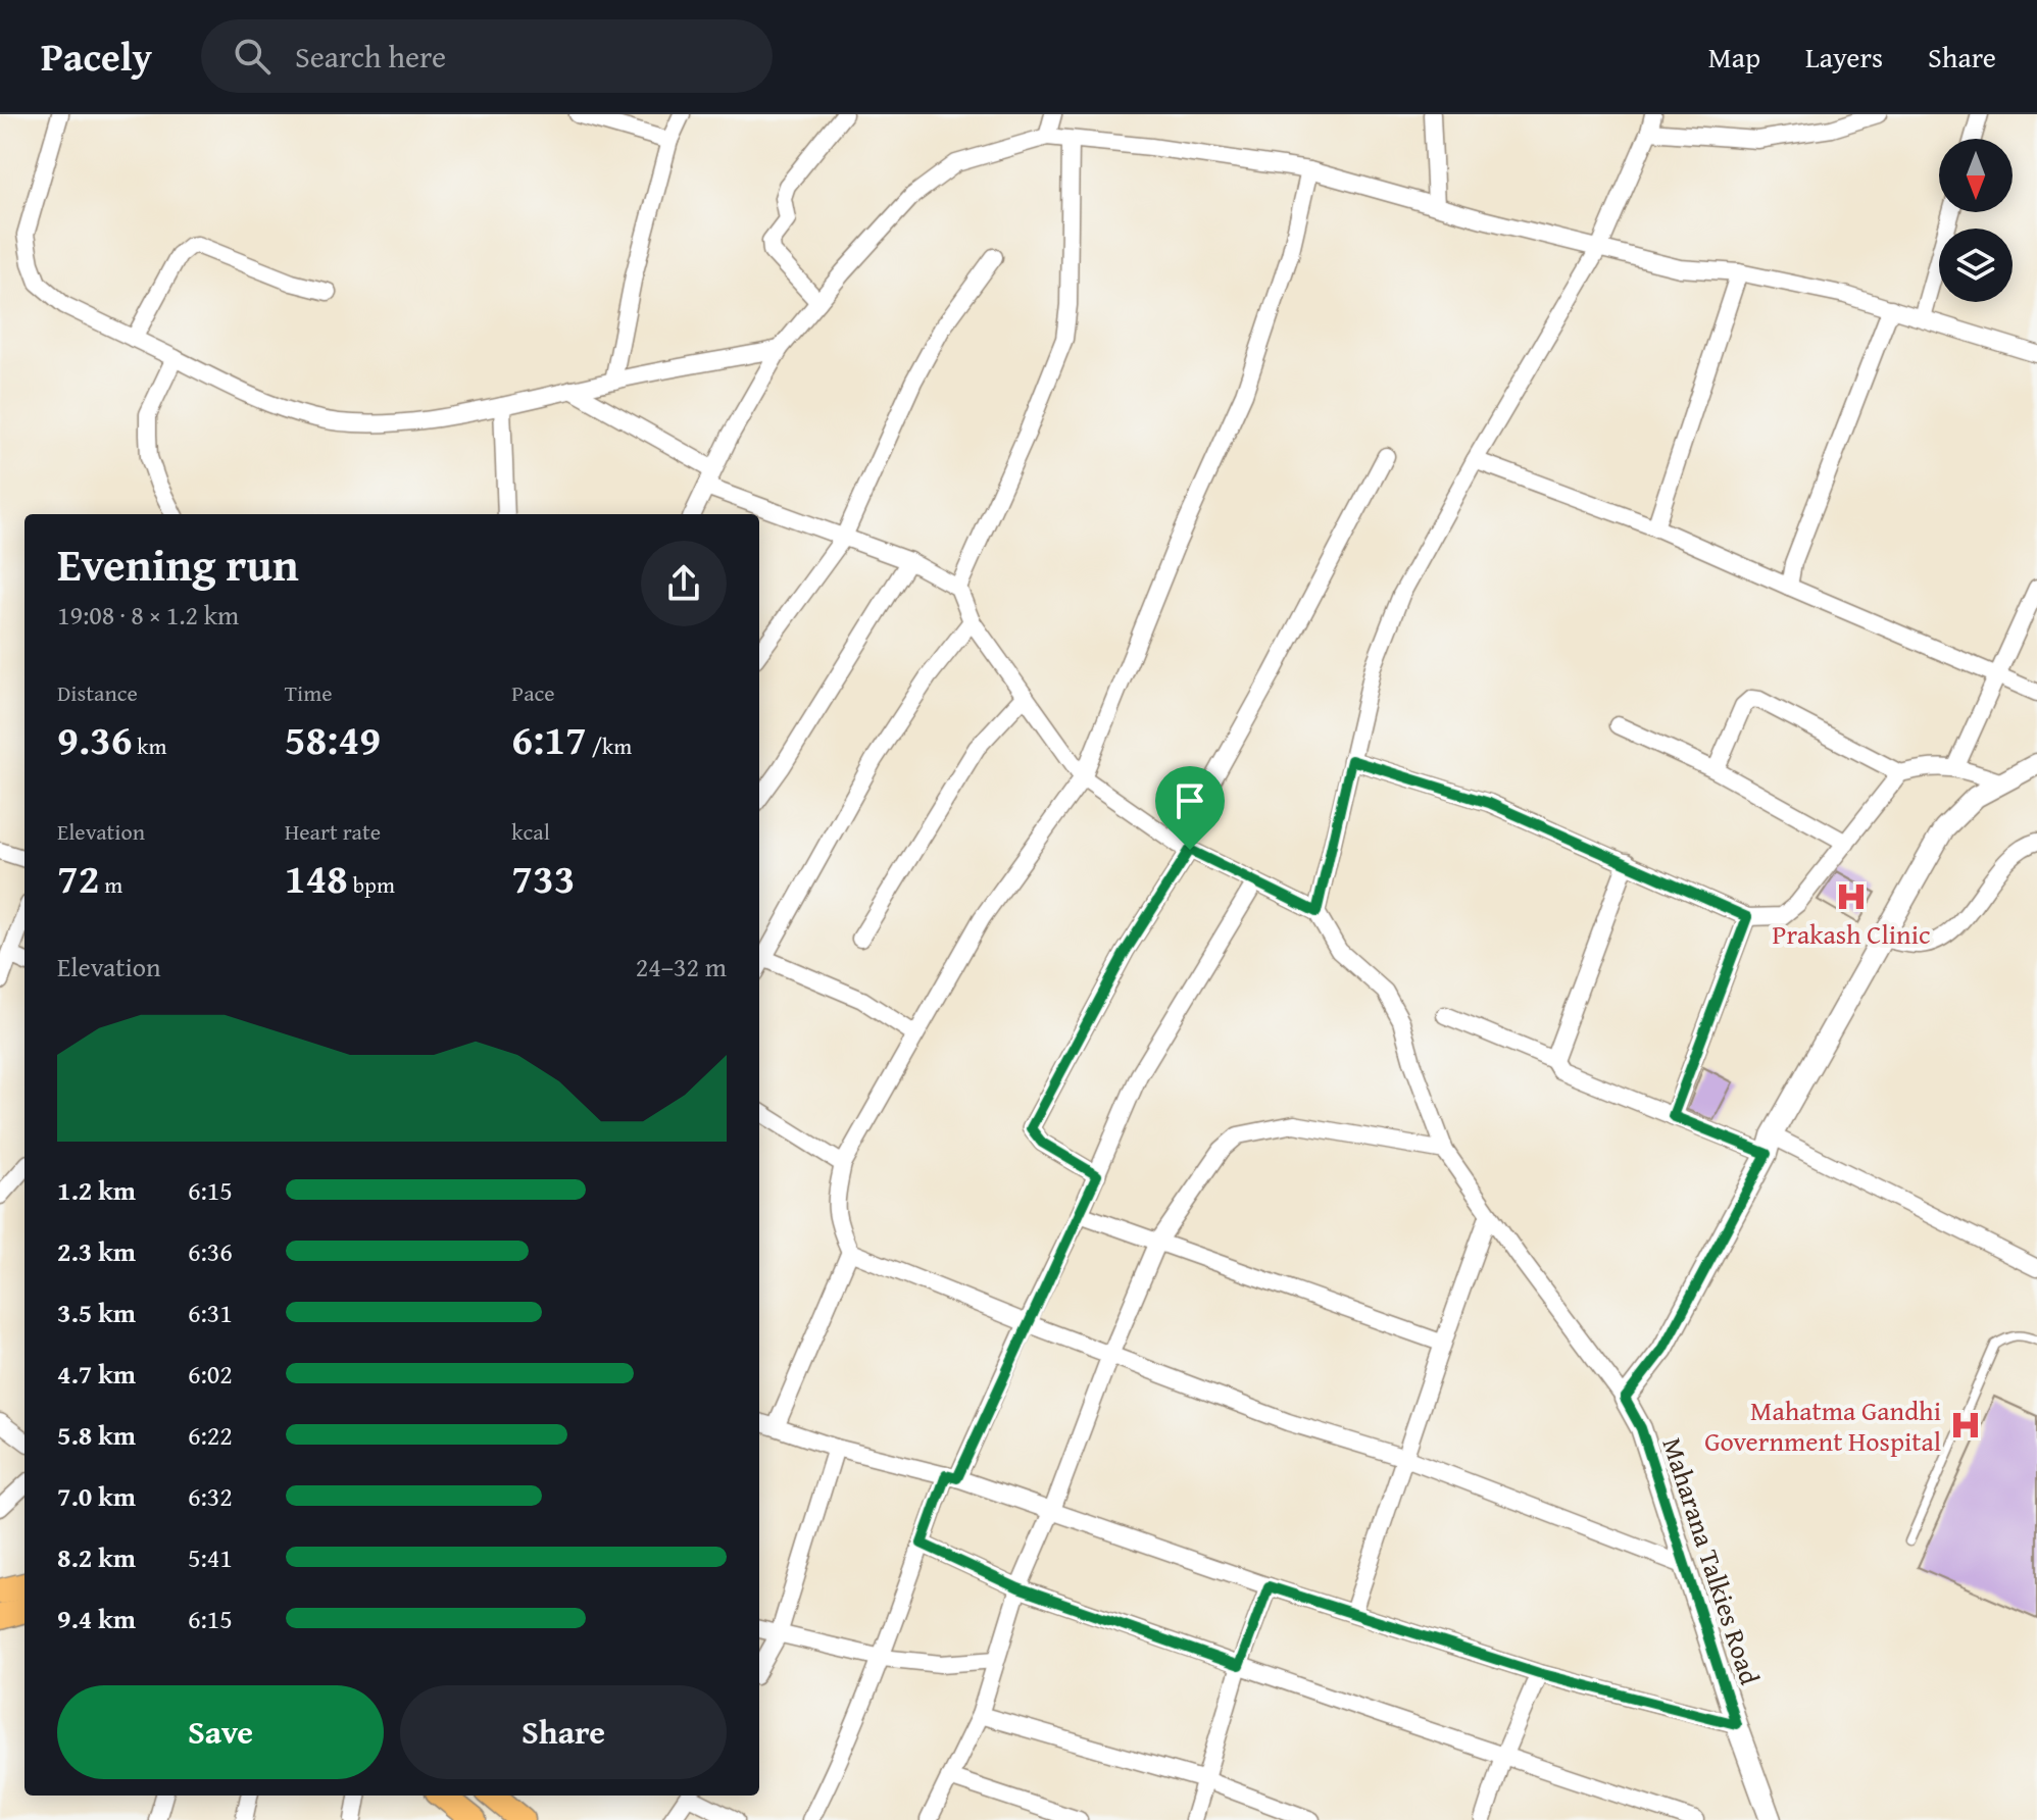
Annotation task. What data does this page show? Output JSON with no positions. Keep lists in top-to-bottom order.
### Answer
{
  "streets": {
    "street": ["Maharana Talkies Road"]
  },
  "places": {
    "hospital": ["Prakash Clinic", "Mahatma Gandhi Government Hospital"]
  },
  "north": "bottom",
  "page": {
    "header": "Pacely",
    "search": "Search here",
    "nav": ["Map", "Layers", "Share"],
    "heading": ["Evening run", "19:08 · 8 × 1.2 km"],
    "stats": [
      ["Distance", "9.36 km"],
      ["Time", "58:49"],
      ["Pace", "6:17 /km"],
      ["Elevation", "72 m"],
      ["Heart rate", "148 bpm"],
      ["kcal", "733"]
    ],
    "chart": ["Elevation", "24–32 m"],
    "list": [
      {
        "name": "1.2 km",
        "note": "6:15"
      },
      {
        "name": "2.3 km",
        "note": "6:36"
      },
      {
        "name": "3.5 km",
        "note": "6:31"
      },
      {
        "name": "4.7 km",
        "note": "6:02"
      },
      {
        "name": "5.8 km",
        "note": "6:22"
      },
      {
        "name": "7.0 km",
        "note": "6:32"
      },
      {
        "name": "8.2 km",
        "note": "5:41"
      },
      {
        "name": "9.4 km",
        "note": "6:15"
      }
    ],
    "buttons": ["Save", "Share"]
  }
}
